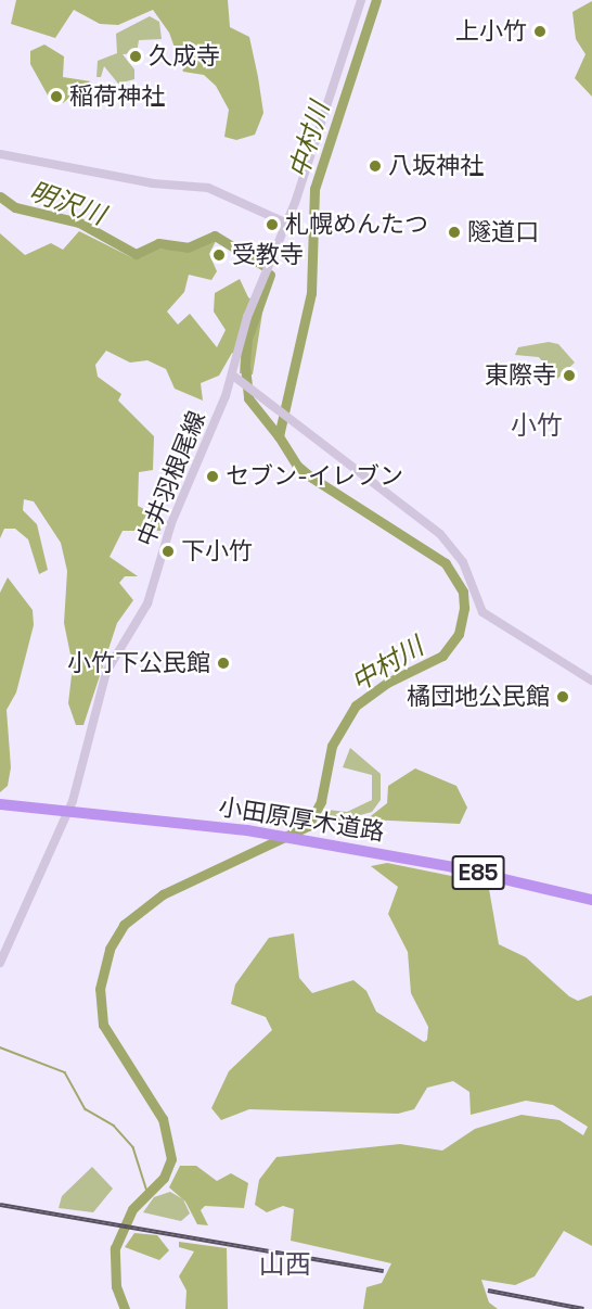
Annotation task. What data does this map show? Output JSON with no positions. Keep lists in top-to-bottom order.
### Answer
{
  "streets": {
    "highway": ["小田原厚木道路", "E85"],
    "main road": ["中井羽根尾線"]
  },
  "districts": ["小竹", "山西"],
  "water": ["中村川", "明沢川"],
  "places": [
    "上小竹",
    "久成寺",
    "稲荷神社",
    "八坂神社",
    "札幌めんたつ",
    "隧道口",
    "受教寺",
    "東際寺",
    "セブン-イレブン",
    "下小竹",
    "小竹下公民館",
    "橘団地公民館"
  ]
}
